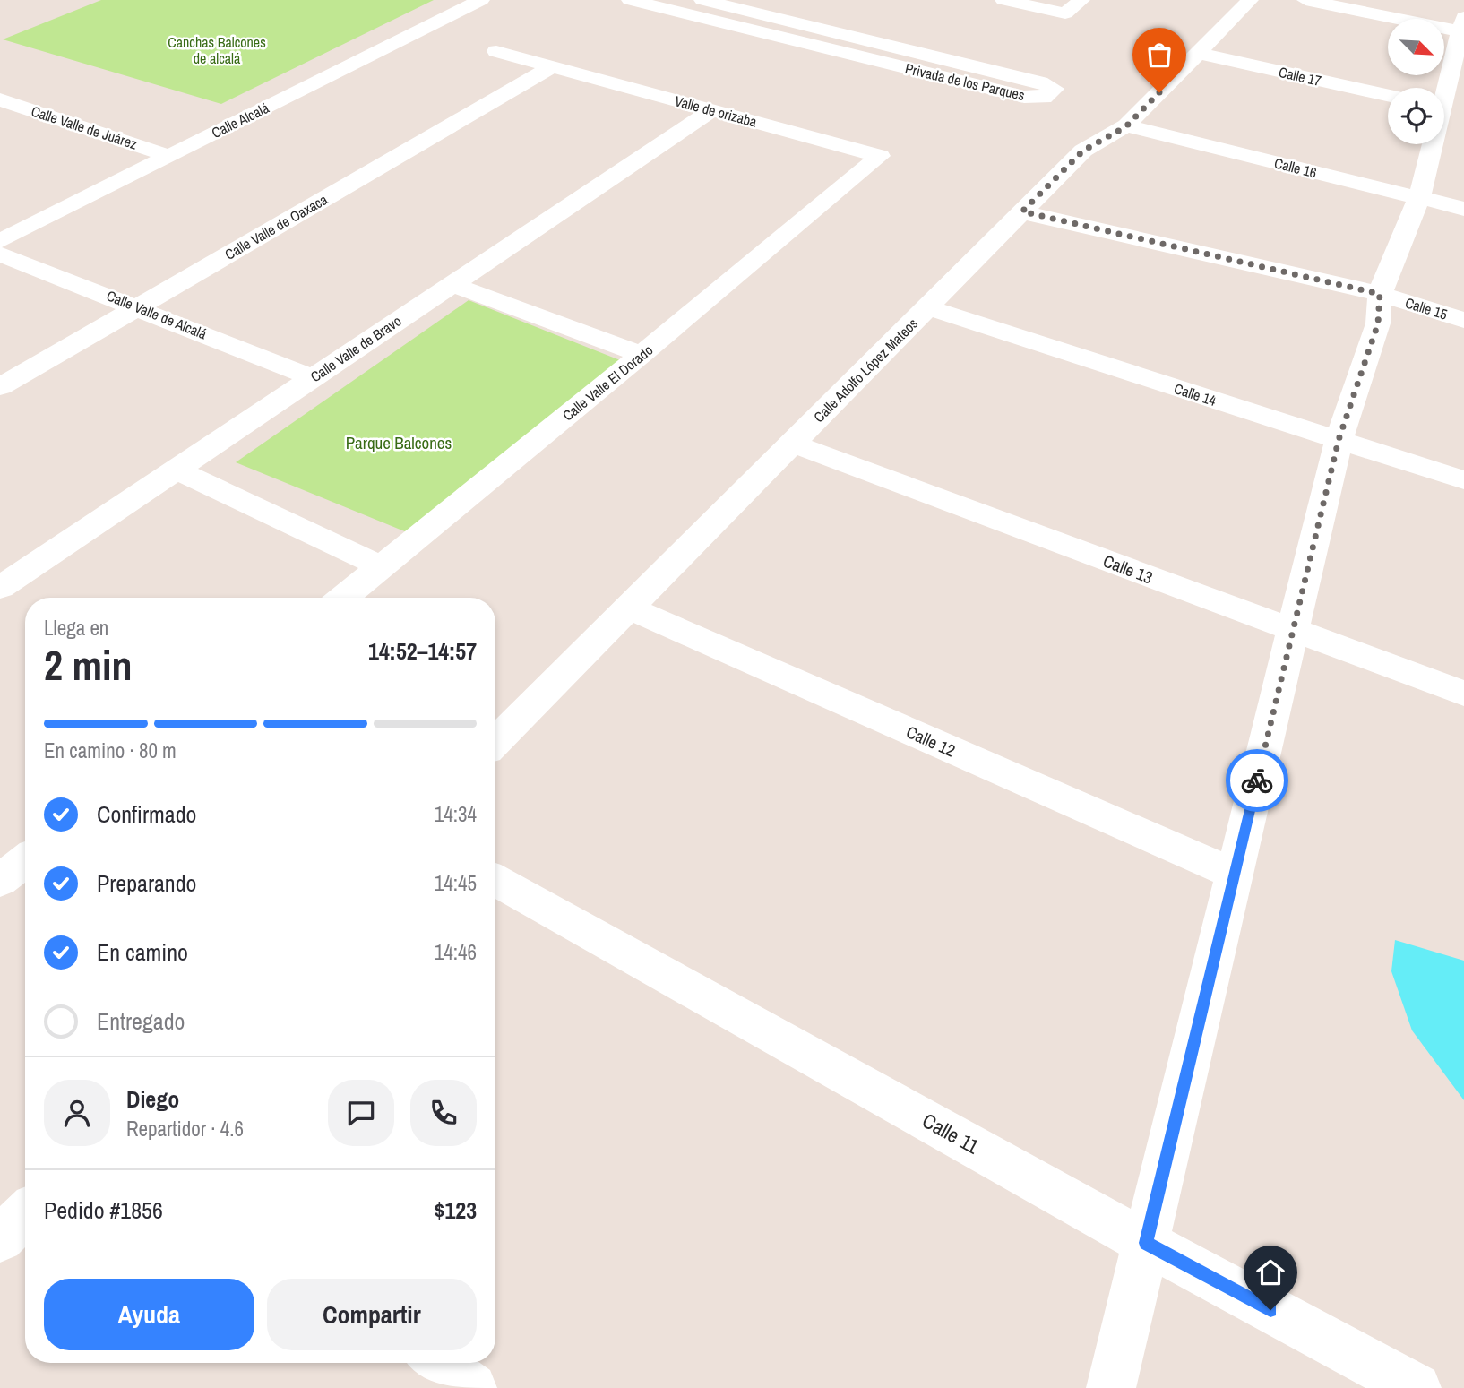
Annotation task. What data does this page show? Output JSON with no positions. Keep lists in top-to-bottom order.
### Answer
{
  "streets": {
    "street": [
      "Calle 17",
      "Privada de los Parques",
      "Valle de orizaba",
      "Calle Alcalá",
      "Calle Valle de Juárez",
      "Calle 16",
      "Calle Valle de Oaxaca",
      "Calle 15",
      "Calle Valle de Alcalá",
      "Calle Valle de Bravo",
      "Calle Adolfo López Mateos",
      "Calle Valle El Dorado",
      "Calle 14",
      "Calle 13",
      "Calle 12",
      "Calle 11"
    ]
  },
  "crossings": [
    ["Calle 17", "Calle Adolfo López Mateos"],
    ["Valle de orizaba", "Calle Valle de Oaxaca"],
    ["Valle de orizaba", "Calle Valle de Bravo"],
    ["Valle de orizaba", "Calle Valle El Dorado"],
    ["Calle Alcalá", "Calle Valle de Juárez"],
    ["Calle 16", "Calle Adolfo López Mateos"],
    ["Calle Valle de Oaxaca", "Calle Valle de Alcalá"],
    ["Calle 15", "Calle Adolfo López Mateos"],
    ["Calle Valle de Alcalá", "Calle Valle de Bravo"],
    ["Calle Adolfo López Mateos", "Calle 14"],
    ["Calle Adolfo López Mateos", "Calle 13"],
    ["Calle Adolfo López Mateos", "Calle 12"]
  ],
  "parks": ["Canchas Balcones de alcalá", "Parque Balcones"],
  "north": "bottom right",
  "page": {
    "heading": ["2 min", "Llega en", "14:52–14:57"],
    "panel": [
      "Diego",
      "Repartidor · 4.6",
      "Pedido #1856",
      "$123"
    ],
    "bar": "En camino · 80 m",
    "list": [
      ["Confirmado", "14:34"],
      ["Preparando", "14:45"],
      ["En camino", "14:46"],
      "Entregado"
    ],
    "buttons": ["Ayuda", "Compartir"]
  }
}
